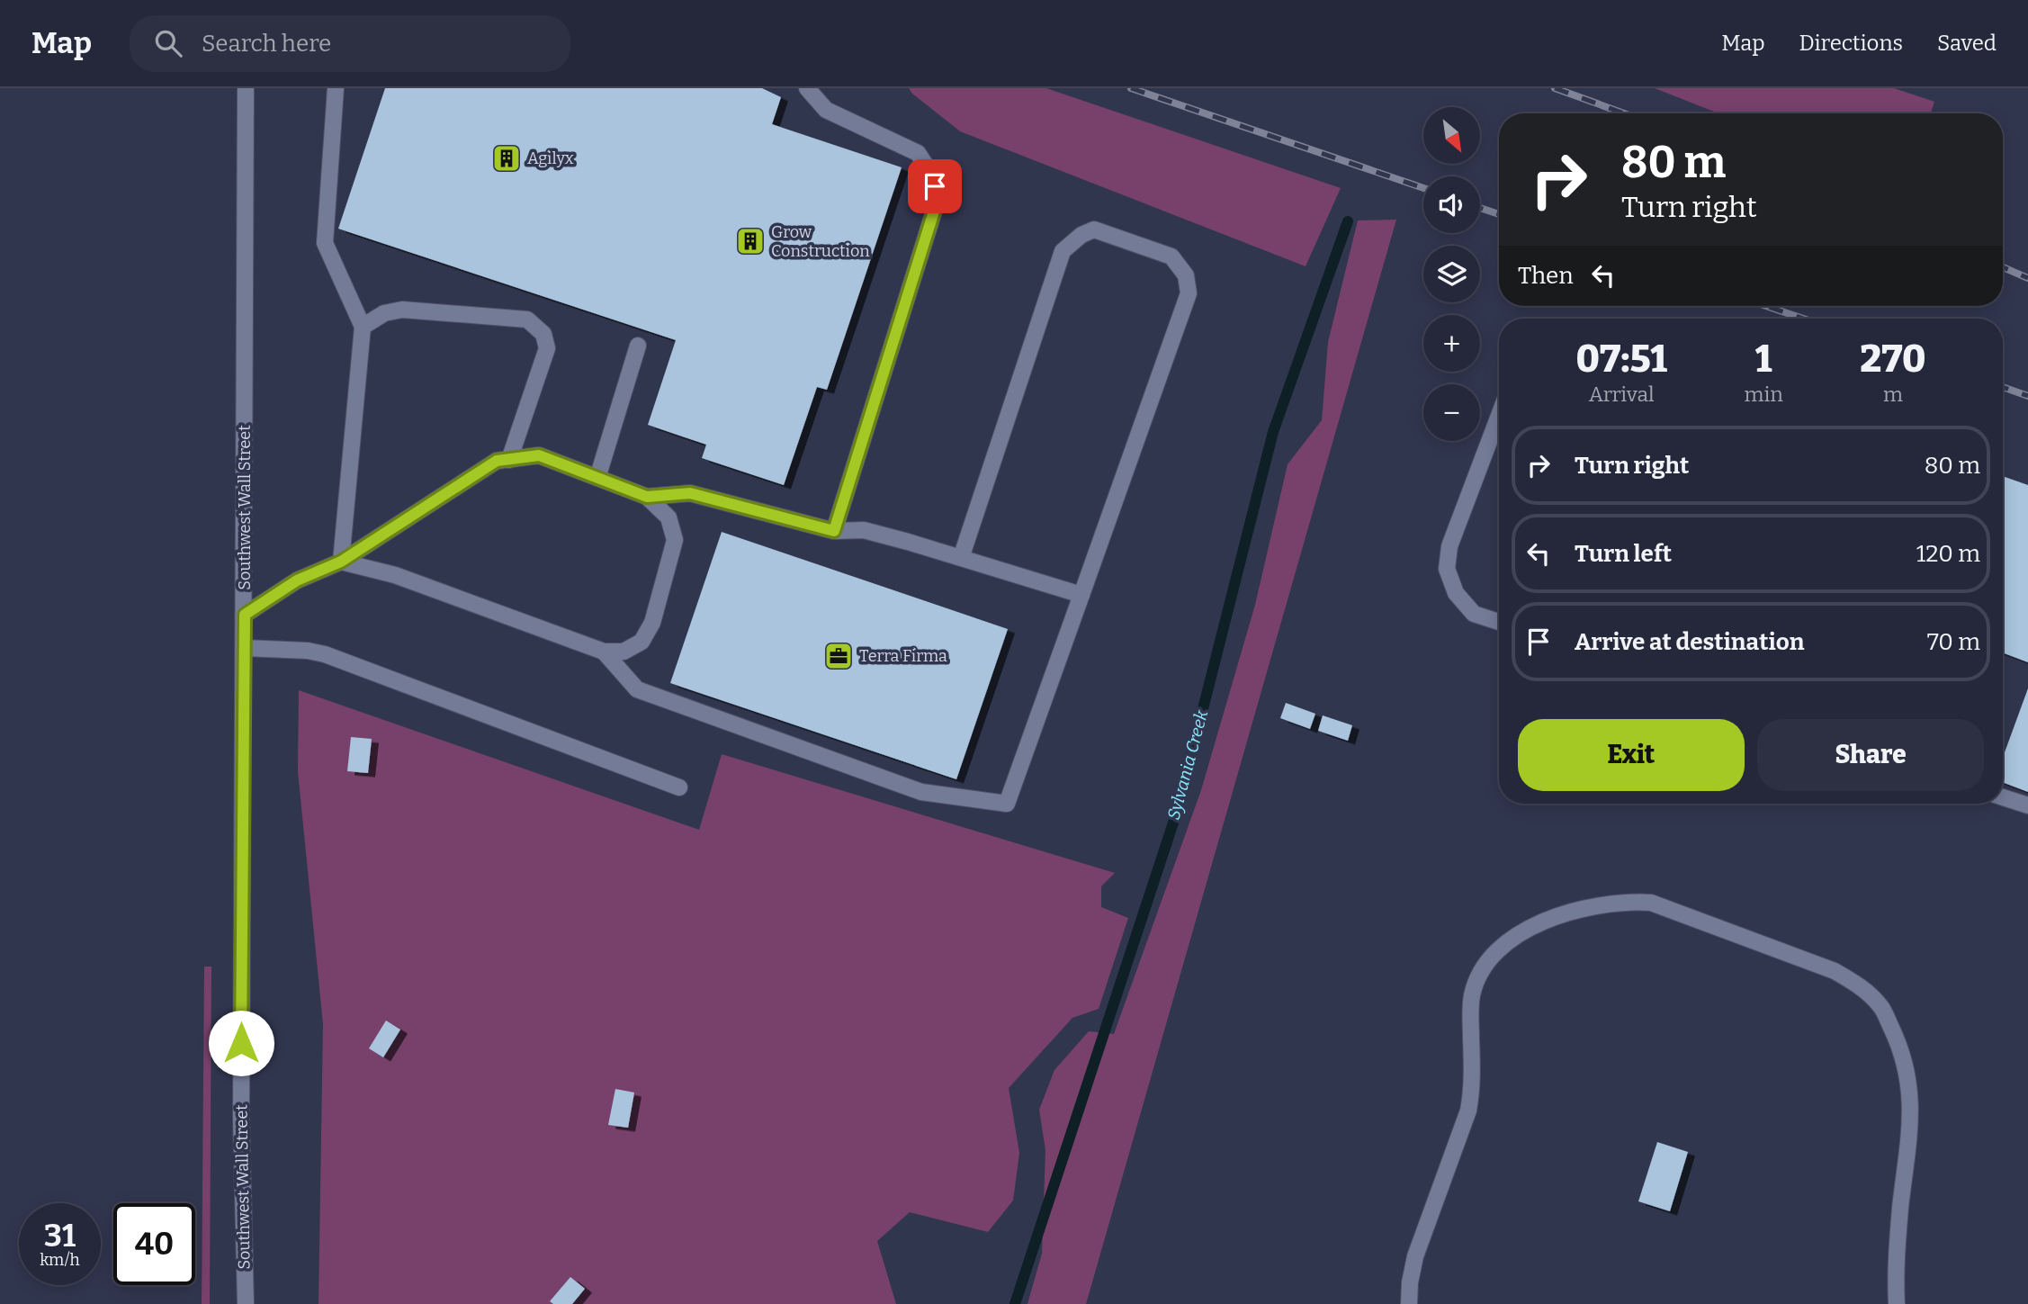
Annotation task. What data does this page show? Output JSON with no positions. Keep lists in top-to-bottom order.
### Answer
{
  "streets": {
    "street": ["Southwest Wall Street"]
  },
  "water": ["Sylvania Creek"],
  "places": {
    "building": ["Agilyx", "Grow Construction"],
    "office": ["Terra Firma"]
  },
  "north": "bottom right",
  "page": {
    "header": "Map",
    "search": "Search here",
    "nav": ["Map", "Directions", "Saved"],
    "map_buttons": ["+", "−"],
    "turn": ["80 m", "Turn right"],
    "then": "Then",
    "eta": [
      "07:51",
      "Arrival",
      "1",
      "min",
      "270",
      "m"
    ],
    "list": [
      {
        "name": "Turn right",
        "value": "80 m"
      },
      {
        "name": "Turn left",
        "value": "120 m"
      },
      {
        "name": "Arrive at destination",
        "value": "70 m"
      }
    ],
    "buttons": ["Exit", "Share"],
    "speed": "31 km/h",
    "limit": "40"
  }
}
